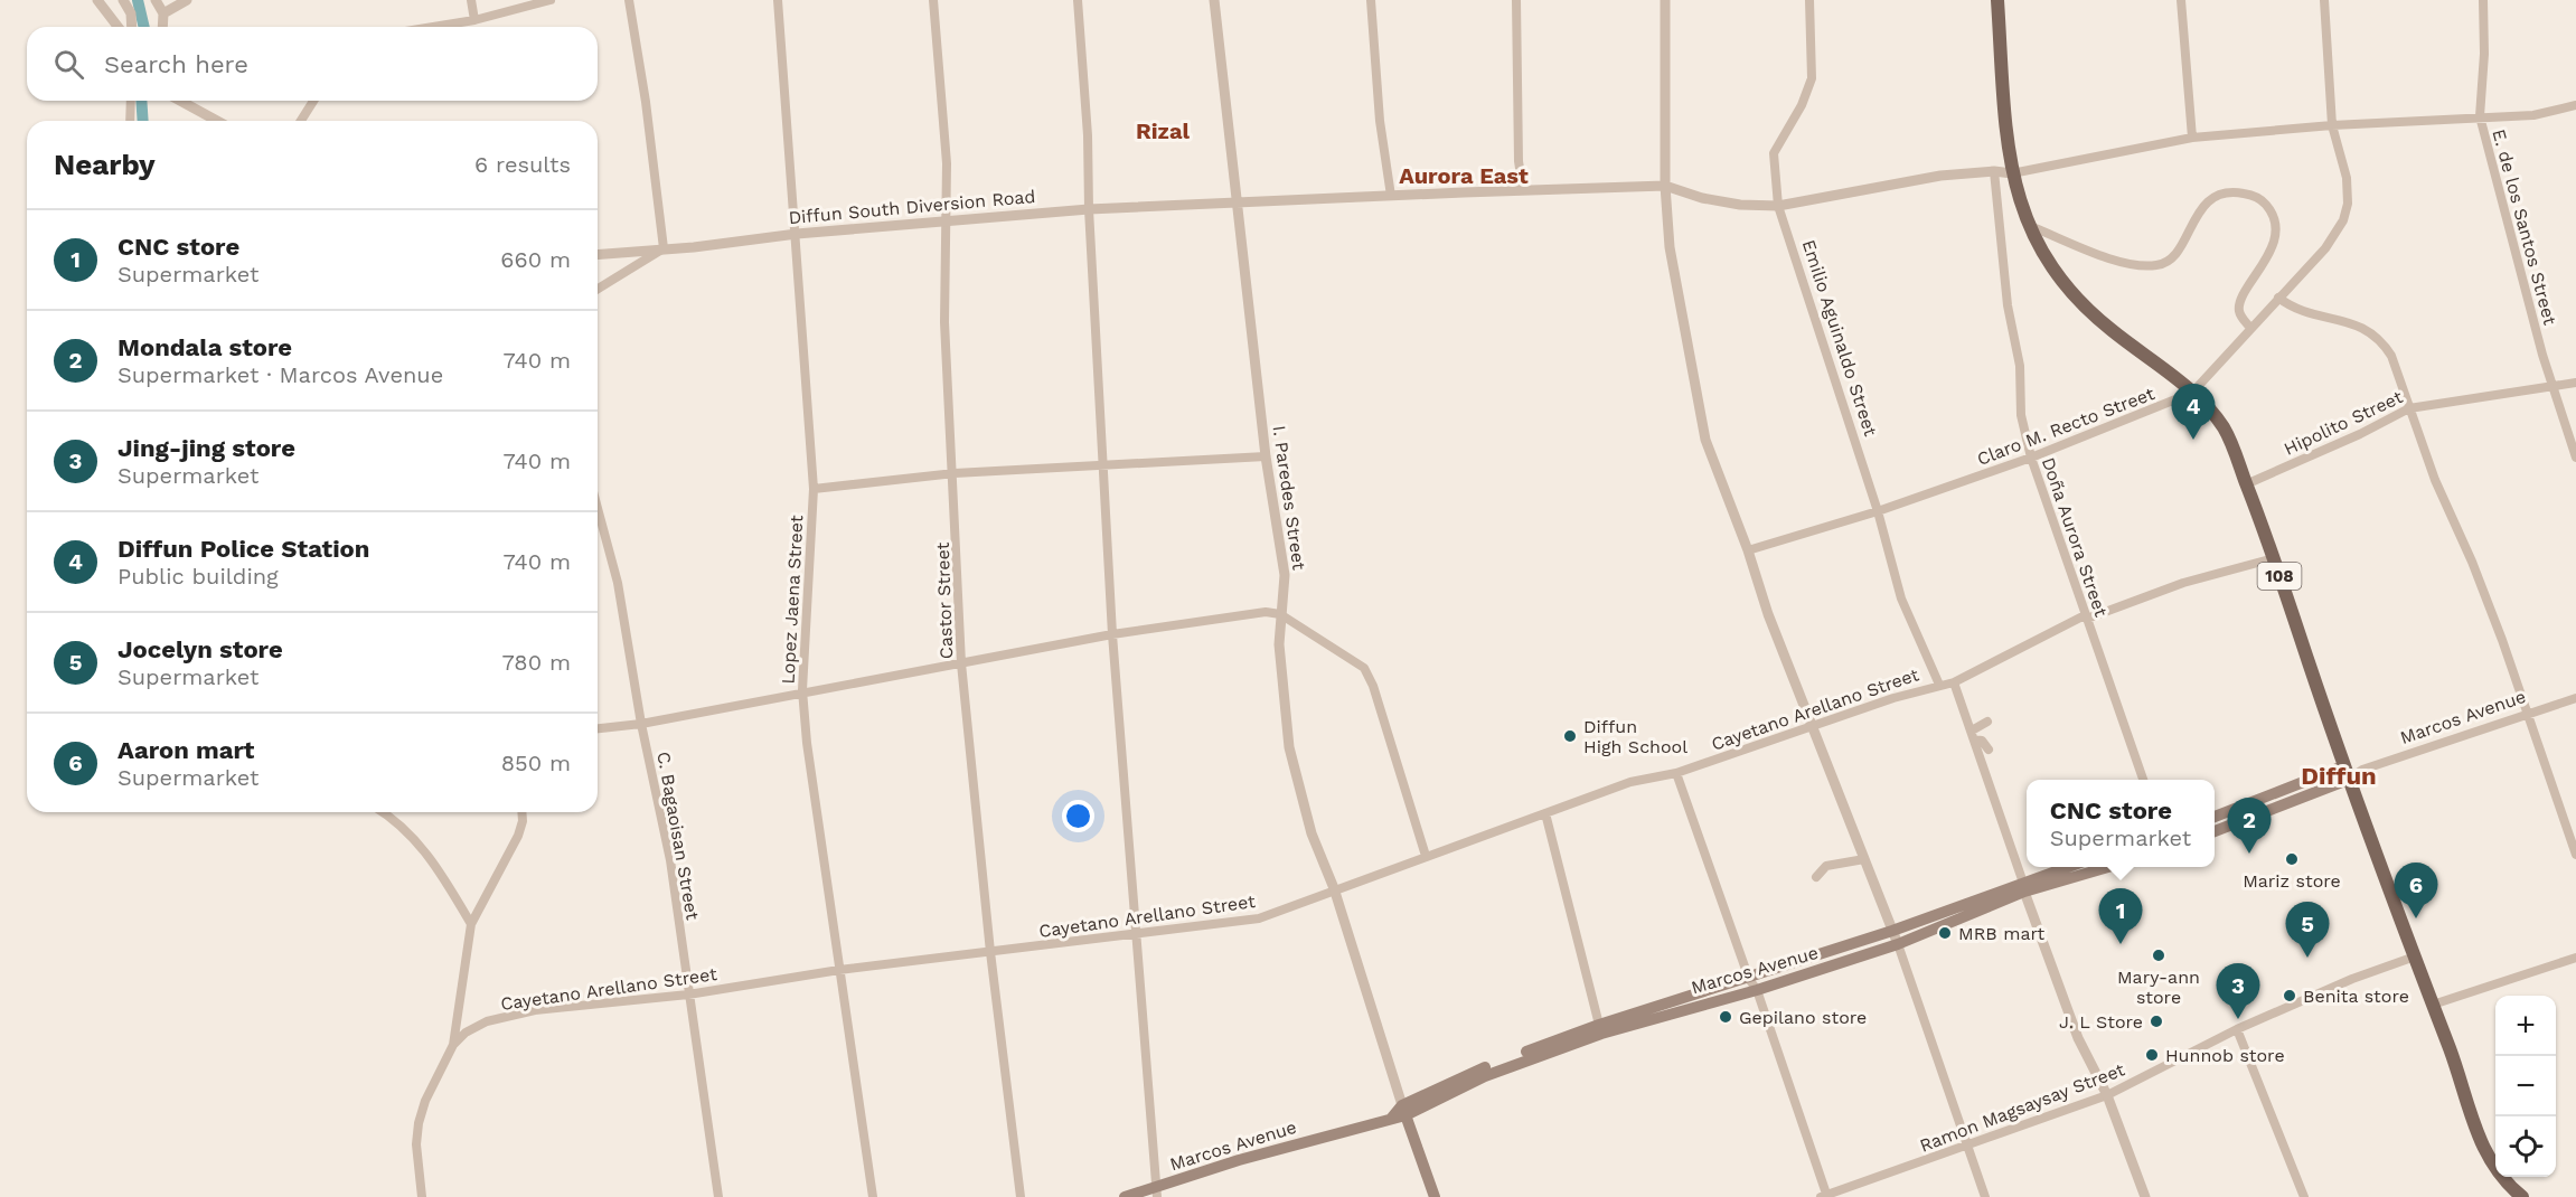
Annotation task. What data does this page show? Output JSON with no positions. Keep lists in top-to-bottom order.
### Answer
{
  "streets": {
    "main road": ["108", "Marcos Avenue"],
    "street": [
      "Diffun South Diversion Road",
      "E. de los Santos Street",
      "Emilio Aguinaldo Street",
      "Hipolito Street",
      "Claro M. Recto Street",
      "I. Paredes Street",
      "Doña Aurora Street",
      "Lopez Jaena Street",
      "Castor Street",
      "Cayetano Arellano Street",
      "C. Bagaoisan Street",
      "Ramon Magsaysay Street"
    ]
  },
  "crossings": [
    ["Diffun South Diversion Road", "I. Paredes Street"],
    ["Diffun South Diversion Road", "Lopez Jaena Street"],
    ["Diffun South Diversion Road", "Castor Street"],
    ["E. de los Santos Street", "Hipolito Street"],
    ["Emilio Aguinaldo Street", "Claro M. Recto Street"],
    ["Emilio Aguinaldo Street", "Cayetano Arellano Street"],
    ["Hipolito Street", "108"],
    ["Claro M. Recto Street", "Doña Aurora Street"],
    ["Claro M. Recto Street", "108"],
    ["I. Paredes Street", "Cayetano Arellano Street"],
    ["I. Paredes Street", "Marcos Avenue"],
    ["Doña Aurora Street", "Cayetano Arellano Street"],
    ["108", "Cayetano Arellano Street"],
    ["108", "Marcos Avenue"],
    ["108", "Ramon Magsaysay Street"],
    ["Lopez Jaena Street", "Cayetano Arellano Street"],
    ["Castor Street", "Cayetano Arellano Street"],
    ["Cayetano Arellano Street", "C. Bagaoisan Street"]
  ],
  "districts": ["Rizal", "Aurora East", "Diffun"],
  "places": [
    "Diffun High School",
    "Mariz store",
    "MRB mart",
    "Mary-ann store",
    "Benita store",
    "Gepilano store",
    "J. L Store",
    "Hunnob store"
  ],
  "page": {
    "search": "Search here",
    "heading": ["Nearby", "6 results"],
    "list": [
      {
        "mark": "1",
        "name": "CNC store",
        "note": "Supermarket",
        "value": "660 m"
      },
      {
        "mark": "2",
        "name": "Mondala store",
        "note": "Supermarket · Marcos Avenue",
        "value": "740 m"
      },
      {
        "mark": "3",
        "name": "Jing-jing store",
        "note": "Supermarket",
        "value": "740 m"
      },
      {
        "mark": "4",
        "name": "Diffun Police Station",
        "note": "Public building",
        "value": "740 m"
      },
      {
        "mark": "5",
        "name": "Jocelyn store",
        "note": "Supermarket",
        "value": "780 m"
      },
      {
        "mark": "6",
        "name": "Aaron mart",
        "note": "Supermarket",
        "value": "850 m"
      }
    ],
    "pins": [
      "4",
      "2",
      "6",
      "1",
      "5",
      "3"
    ],
    "popup": ["CNC store", "Supermarket"],
    "map_buttons": ["+", "−"]
  }
}
